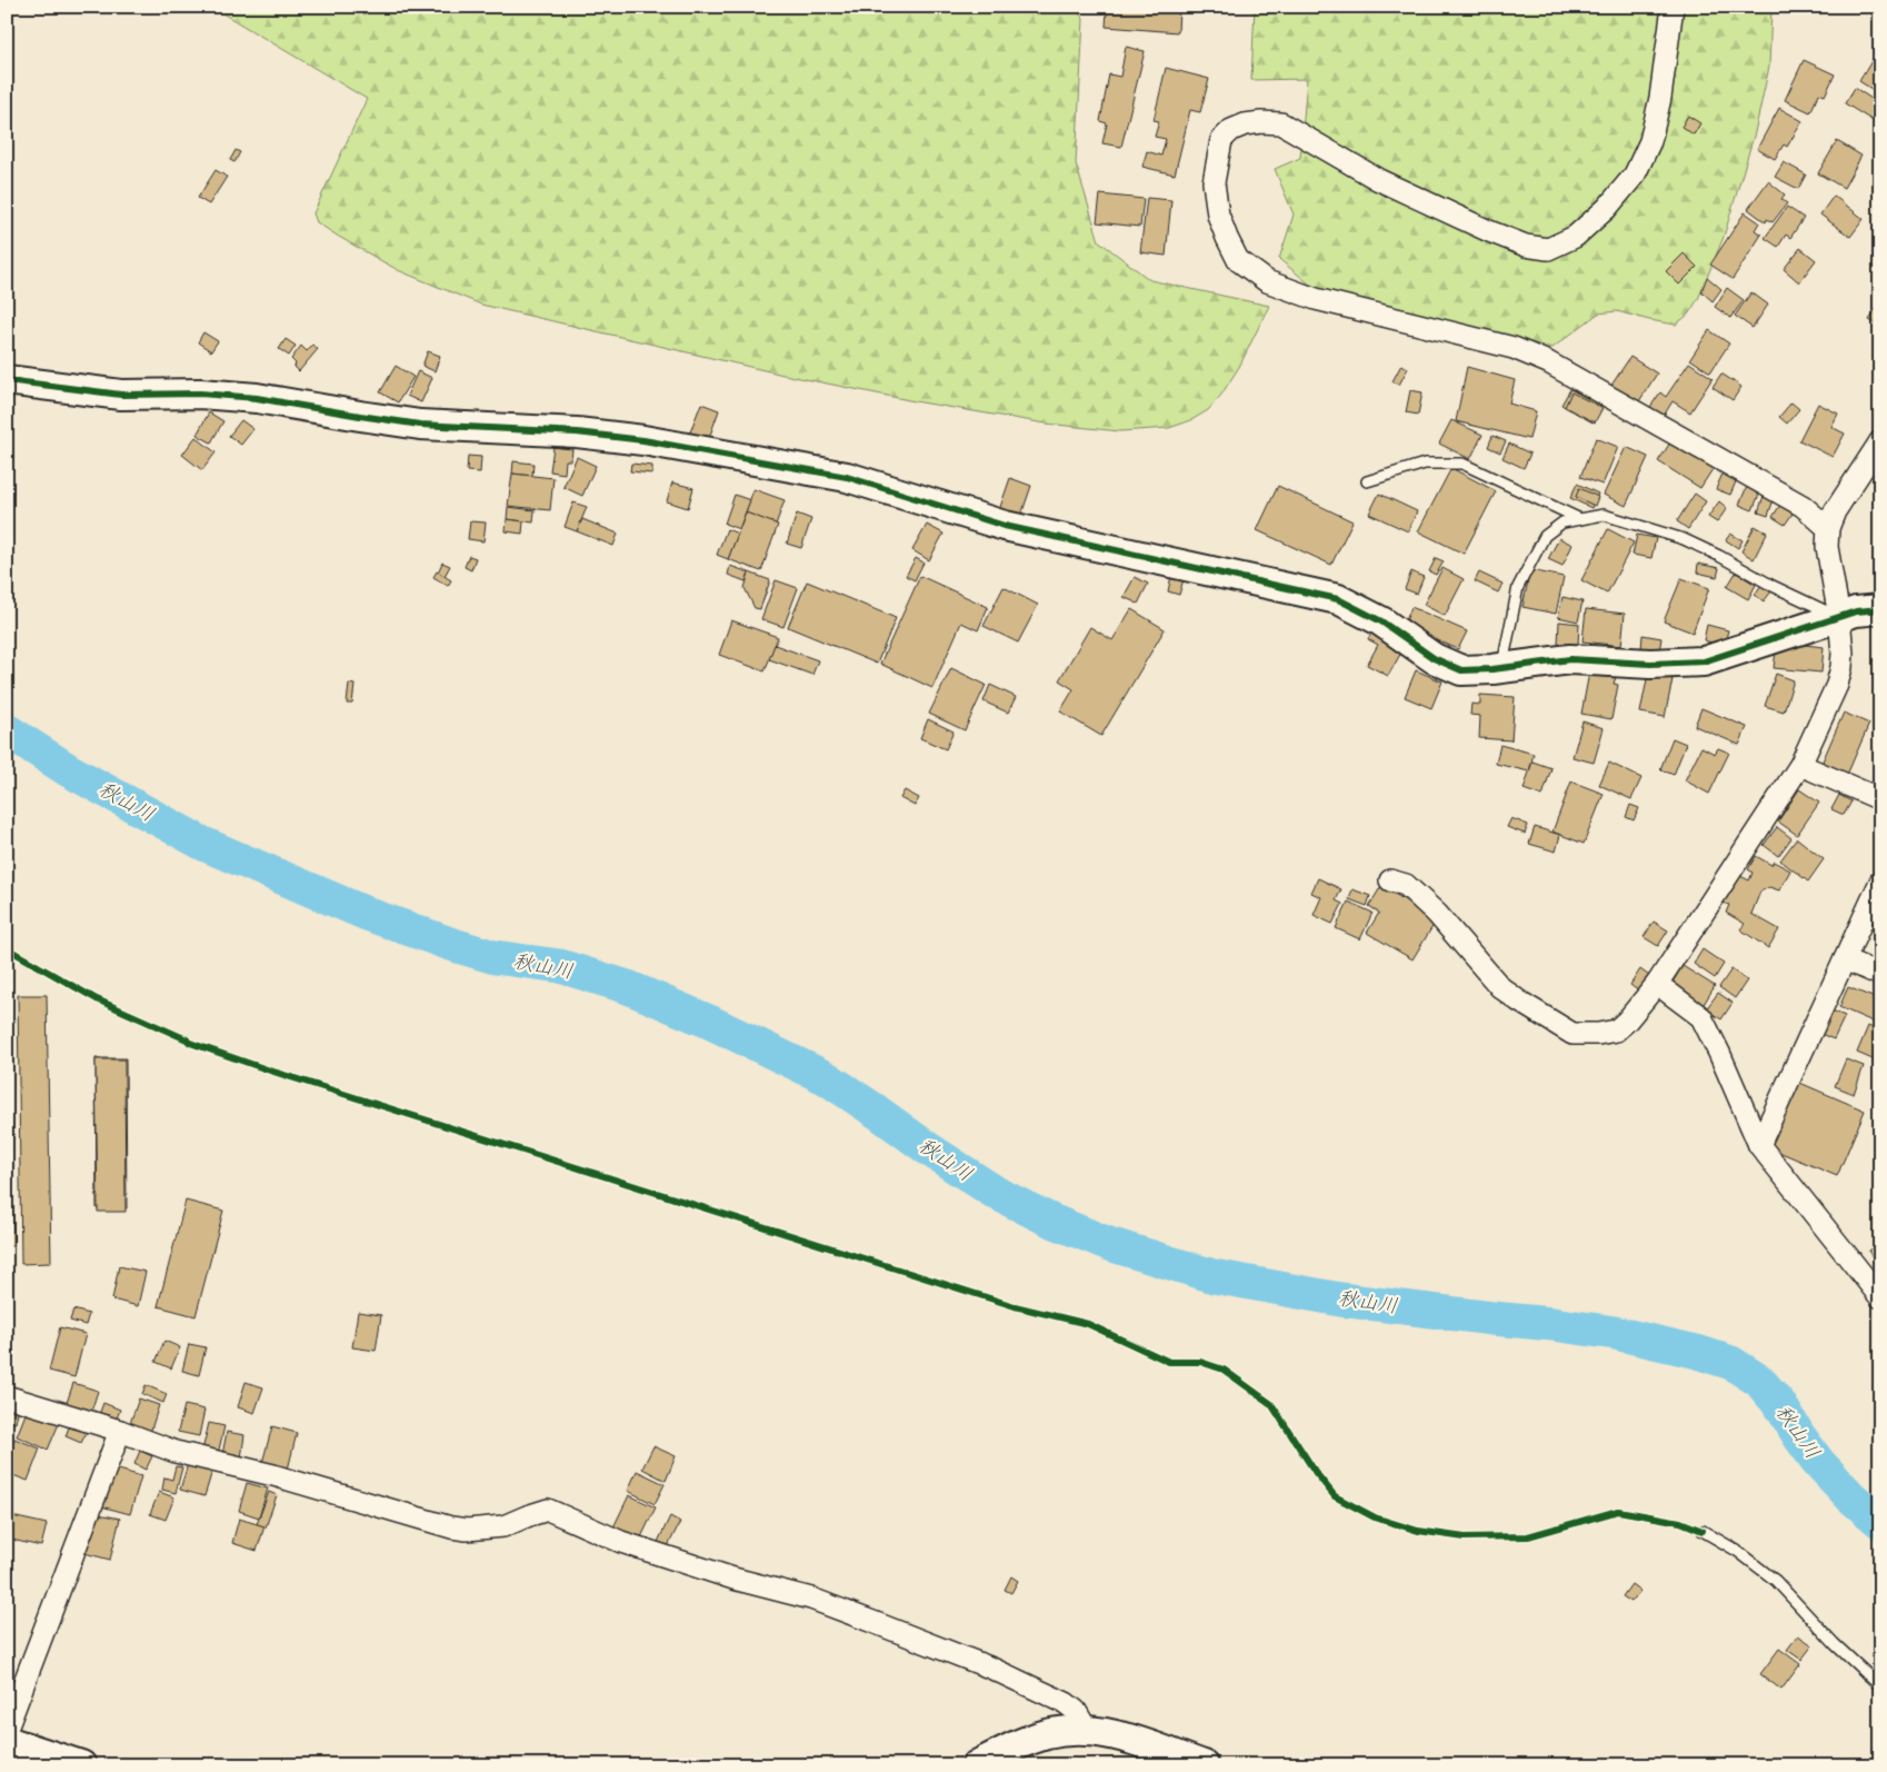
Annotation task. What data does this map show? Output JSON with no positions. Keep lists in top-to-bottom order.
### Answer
{
  "water": ["秋山川"]
}
